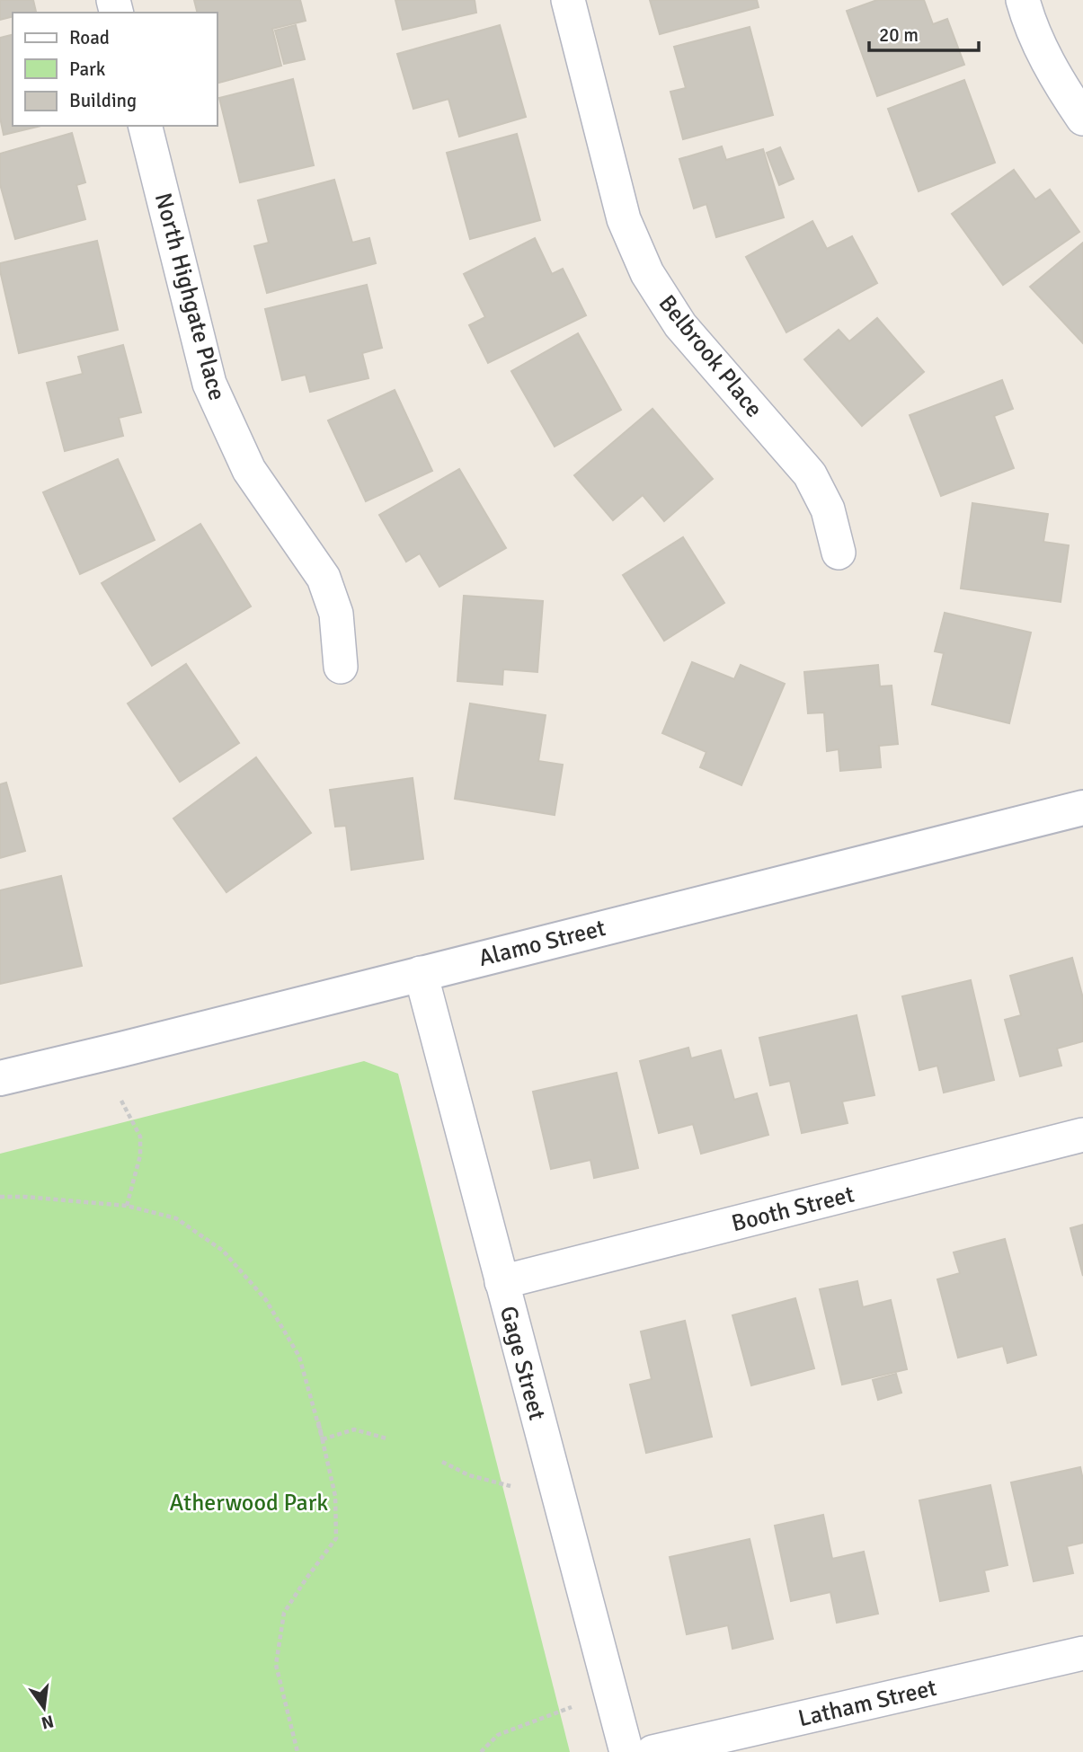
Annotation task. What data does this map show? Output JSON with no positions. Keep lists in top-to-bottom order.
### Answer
{
  "streets": {
    "main road": ["Alamo Street"],
    "street": [
      "North Highgate Place",
      "Belbrook Place",
      "Booth Street",
      "Gage Street",
      "Latham Street"
    ]
  },
  "crossings": [
    ["Alamo Street", "Gage Street"],
    ["Booth Street", "Gage Street"]
  ],
  "parks": ["Atherwood Park"],
  "legend": ["Road", "Park", "Building"],
  "scale_bar": "20 m",
  "north": "bottom"
}
